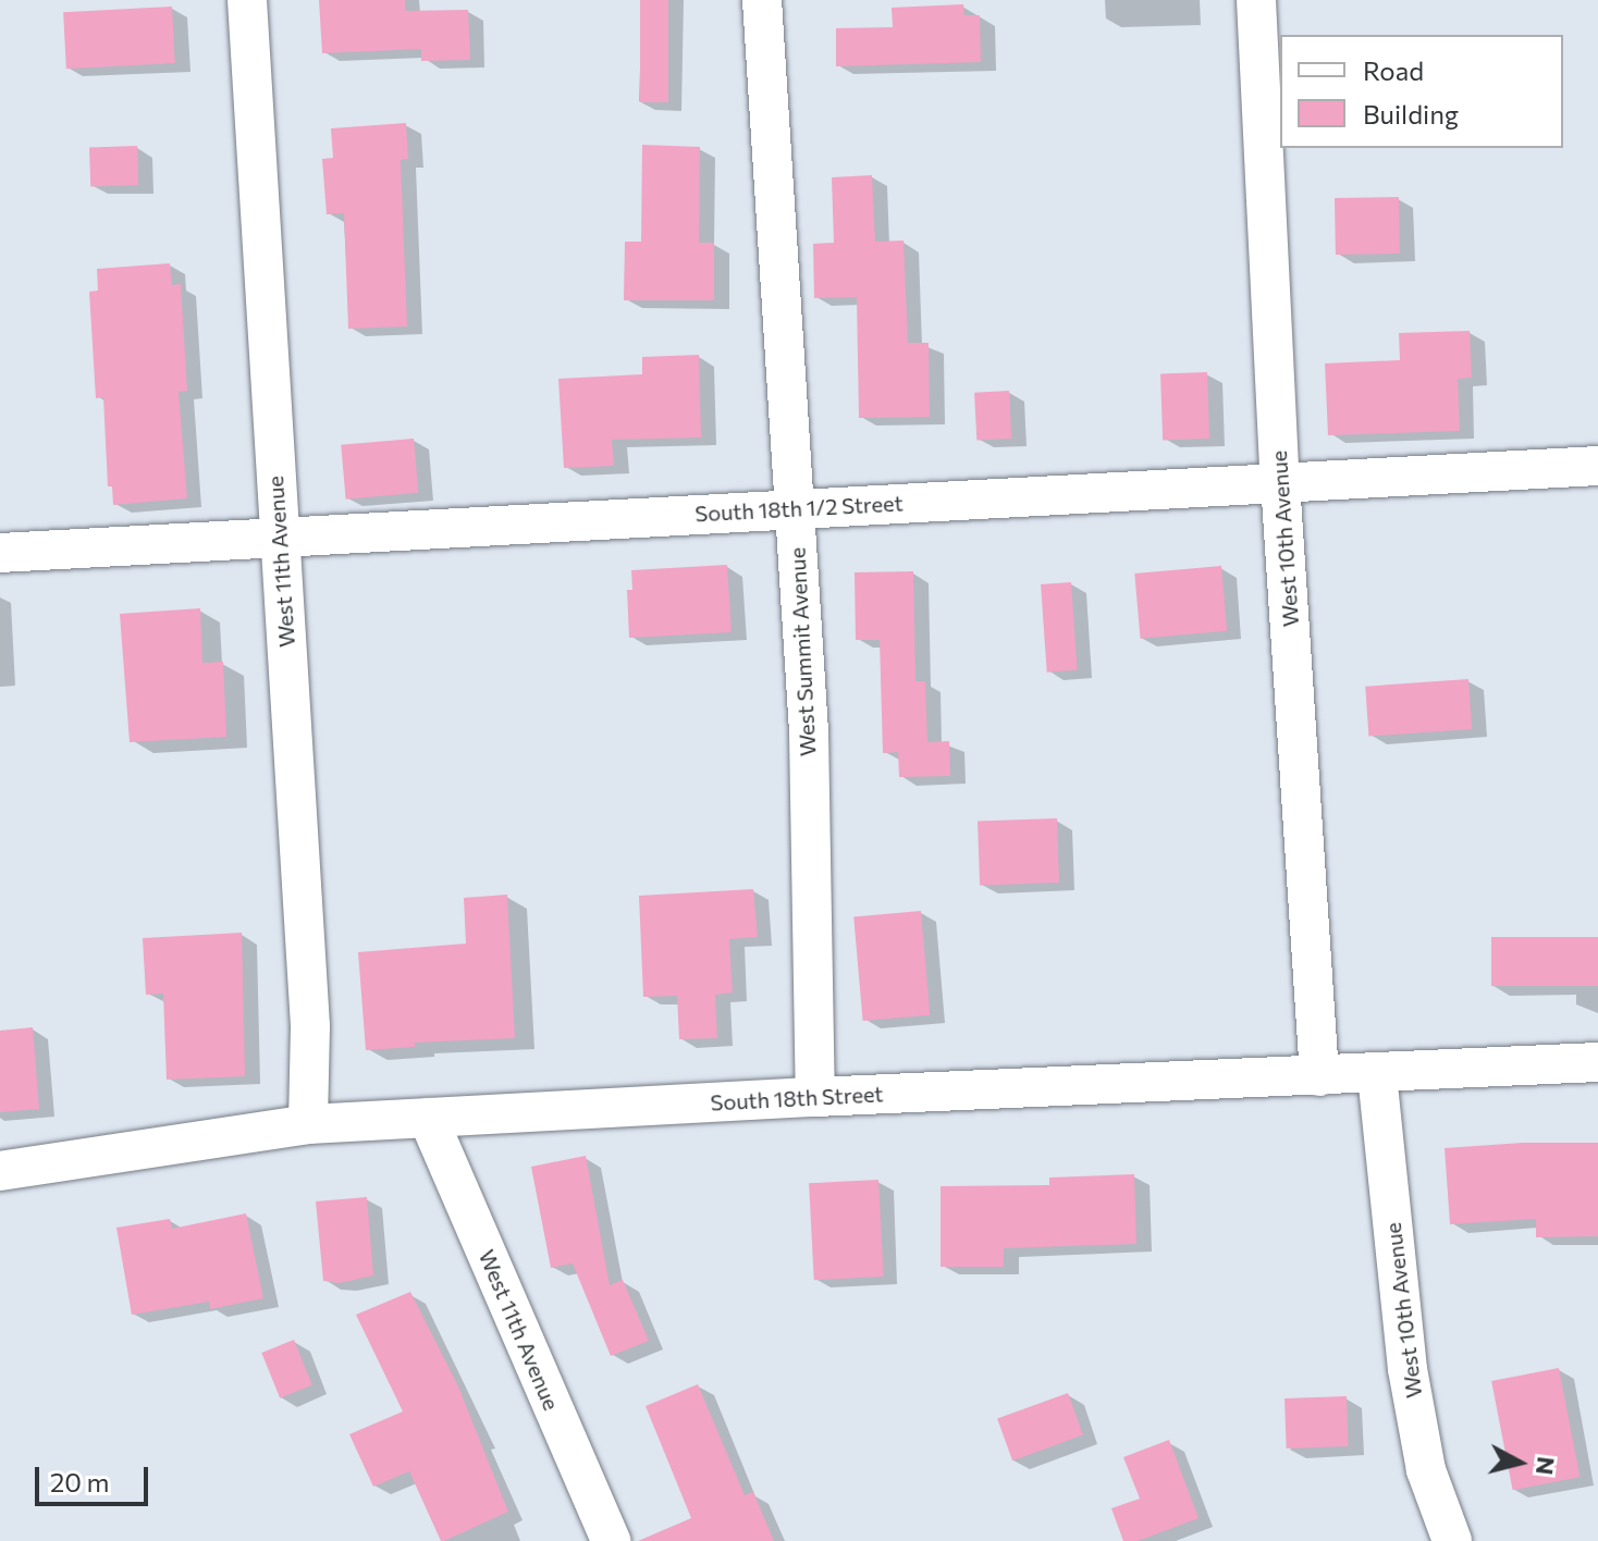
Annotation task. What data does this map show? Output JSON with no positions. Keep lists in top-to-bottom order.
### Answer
{
  "streets": {
    "street": [
      "South 18th 1/2 Street",
      "West 10th Avenue",
      "West 11th Avenue",
      "West Summit Avenue",
      "South 18th Street"
    ]
  },
  "crossings": [
    ["South 18th 1/2 Street", "West 10th Avenue"],
    ["South 18th 1/2 Street", "West 11th Avenue"],
    ["South 18th 1/2 Street", "West Summit Avenue"],
    ["West 10th Avenue", "South 18th Street"],
    ["West 11th Avenue", "South 18th Street"],
    ["West Summit Avenue", "South 18th Street"]
  ],
  "legend": ["Road", "Building"],
  "scale_bar": "20 m",
  "north": "right"
}
